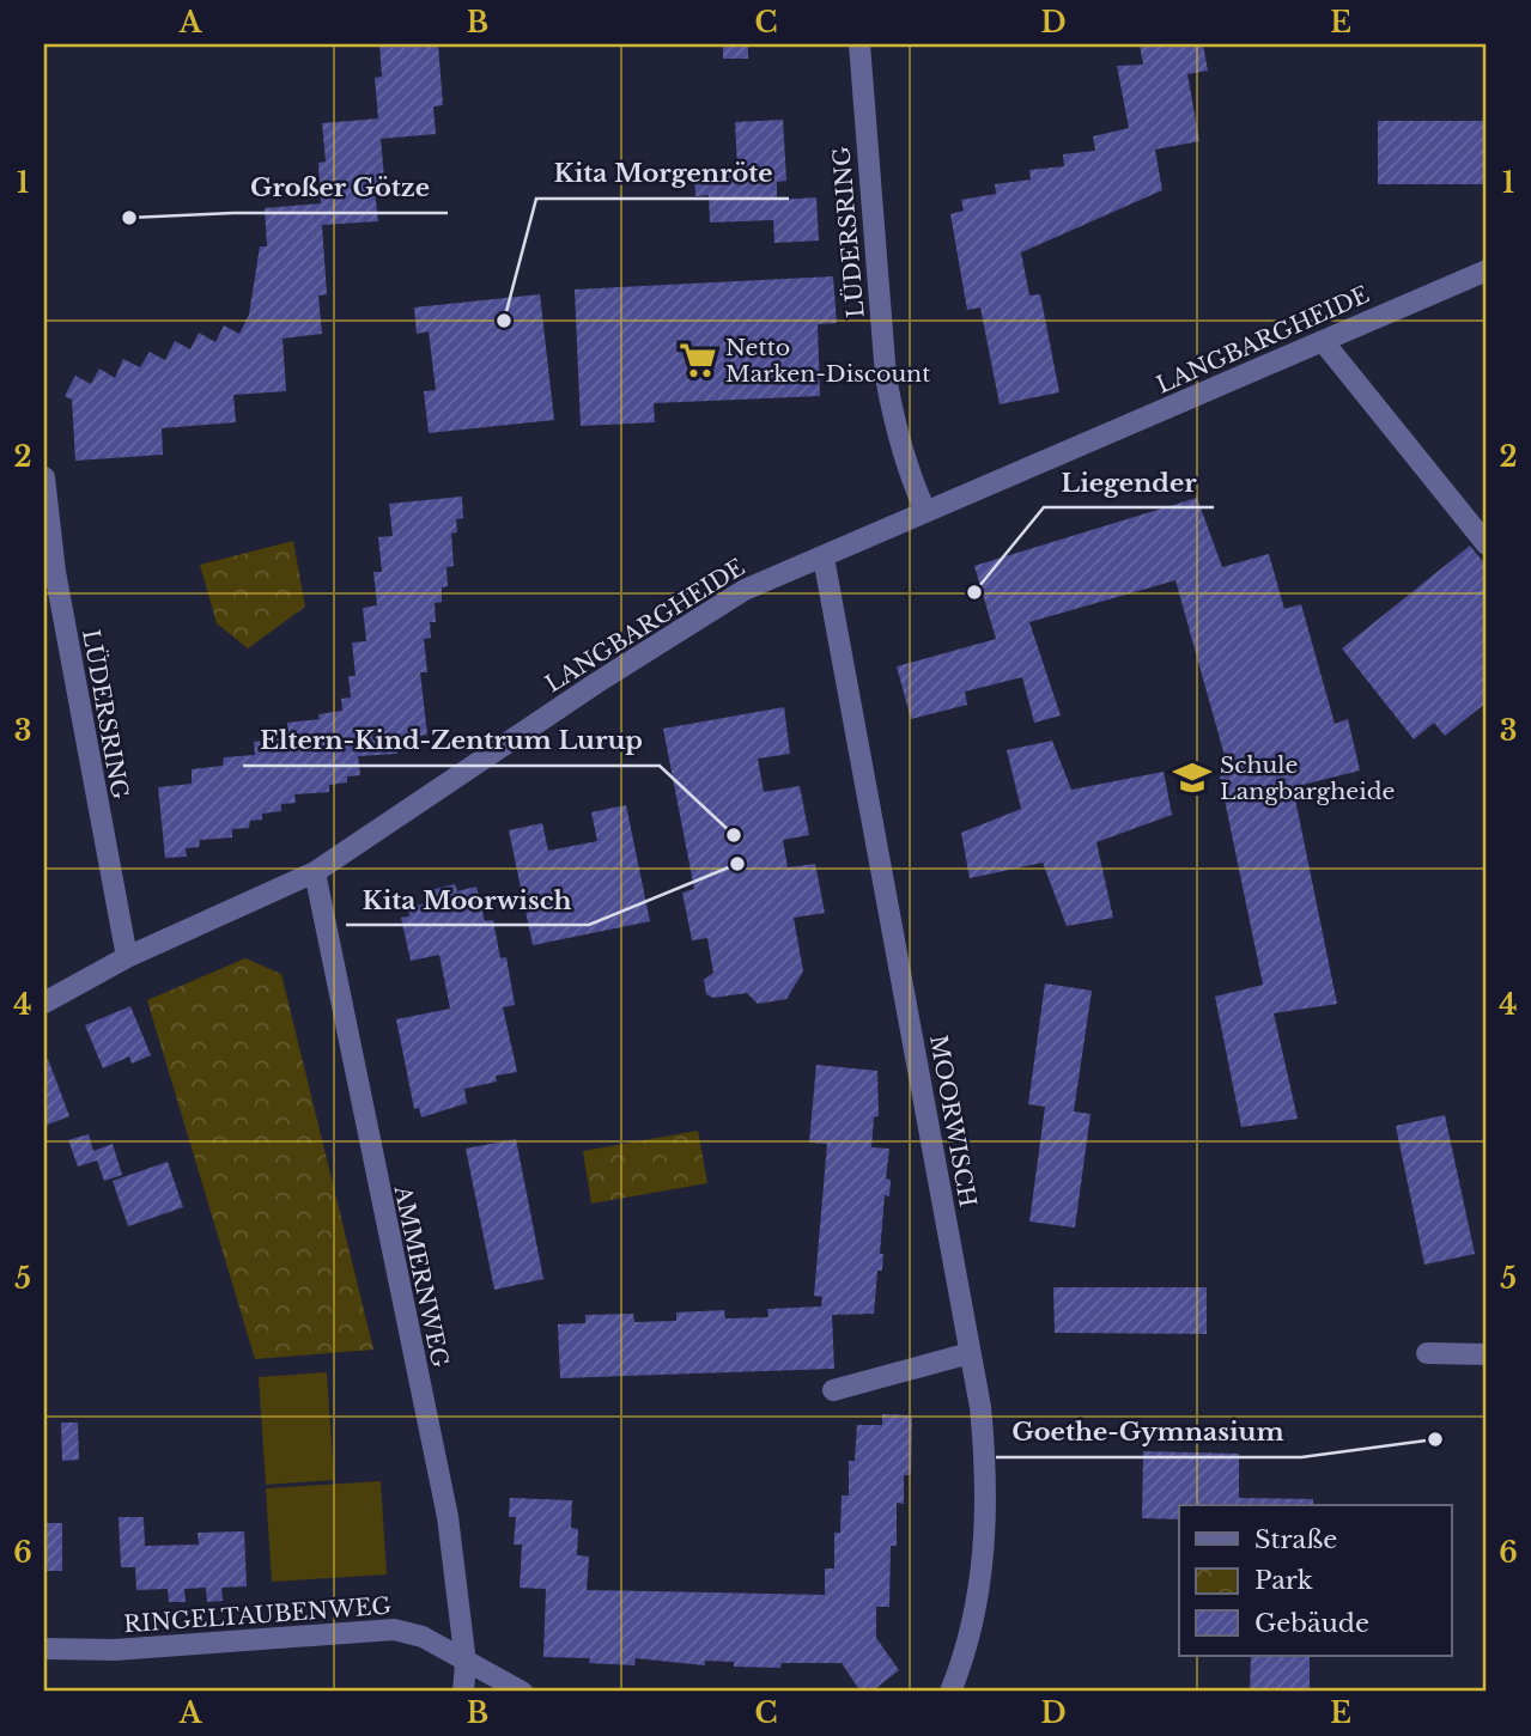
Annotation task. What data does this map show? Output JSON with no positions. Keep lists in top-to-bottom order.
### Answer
{
  "streets": {
    "street": [
      "LÜDERSRING",
      "LANGBARGHEIDE",
      "MOORWISCH",
      "AMMERNWEG",
      "RINGELTAUBENWEG"
    ]
  },
  "crossings": [
    ["LÜDERSRING", "LANGBARGHEIDE"],
    ["LANGBARGHEIDE", "MOORWISCH"],
    ["LANGBARGHEIDE", "AMMERNWEG"],
    ["AMMERNWEG", "RINGELTAUBENWEG"]
  ],
  "places": {
    "other": [
      "Großer Götze",
      "Kita Morgenröte",
      "Liegender",
      "Eltern-Kind-Zentrum Lurup",
      "Kita Moorwisch",
      "Goethe-Gymnasium"
    ],
    "supermarket": ["Netto Marken-Discount"],
    "school or university": ["Schule Langbargheide"]
  },
  "legend": ["Straße", "Park", "Gebäude"],
  "grid": {
    "columns": [
      "A",
      "B",
      "C",
      "D",
      "E"
    ],
    "rows": [
      "1",
      "2",
      "3",
      "4",
      "5",
      "6"
    ]
  }
}
